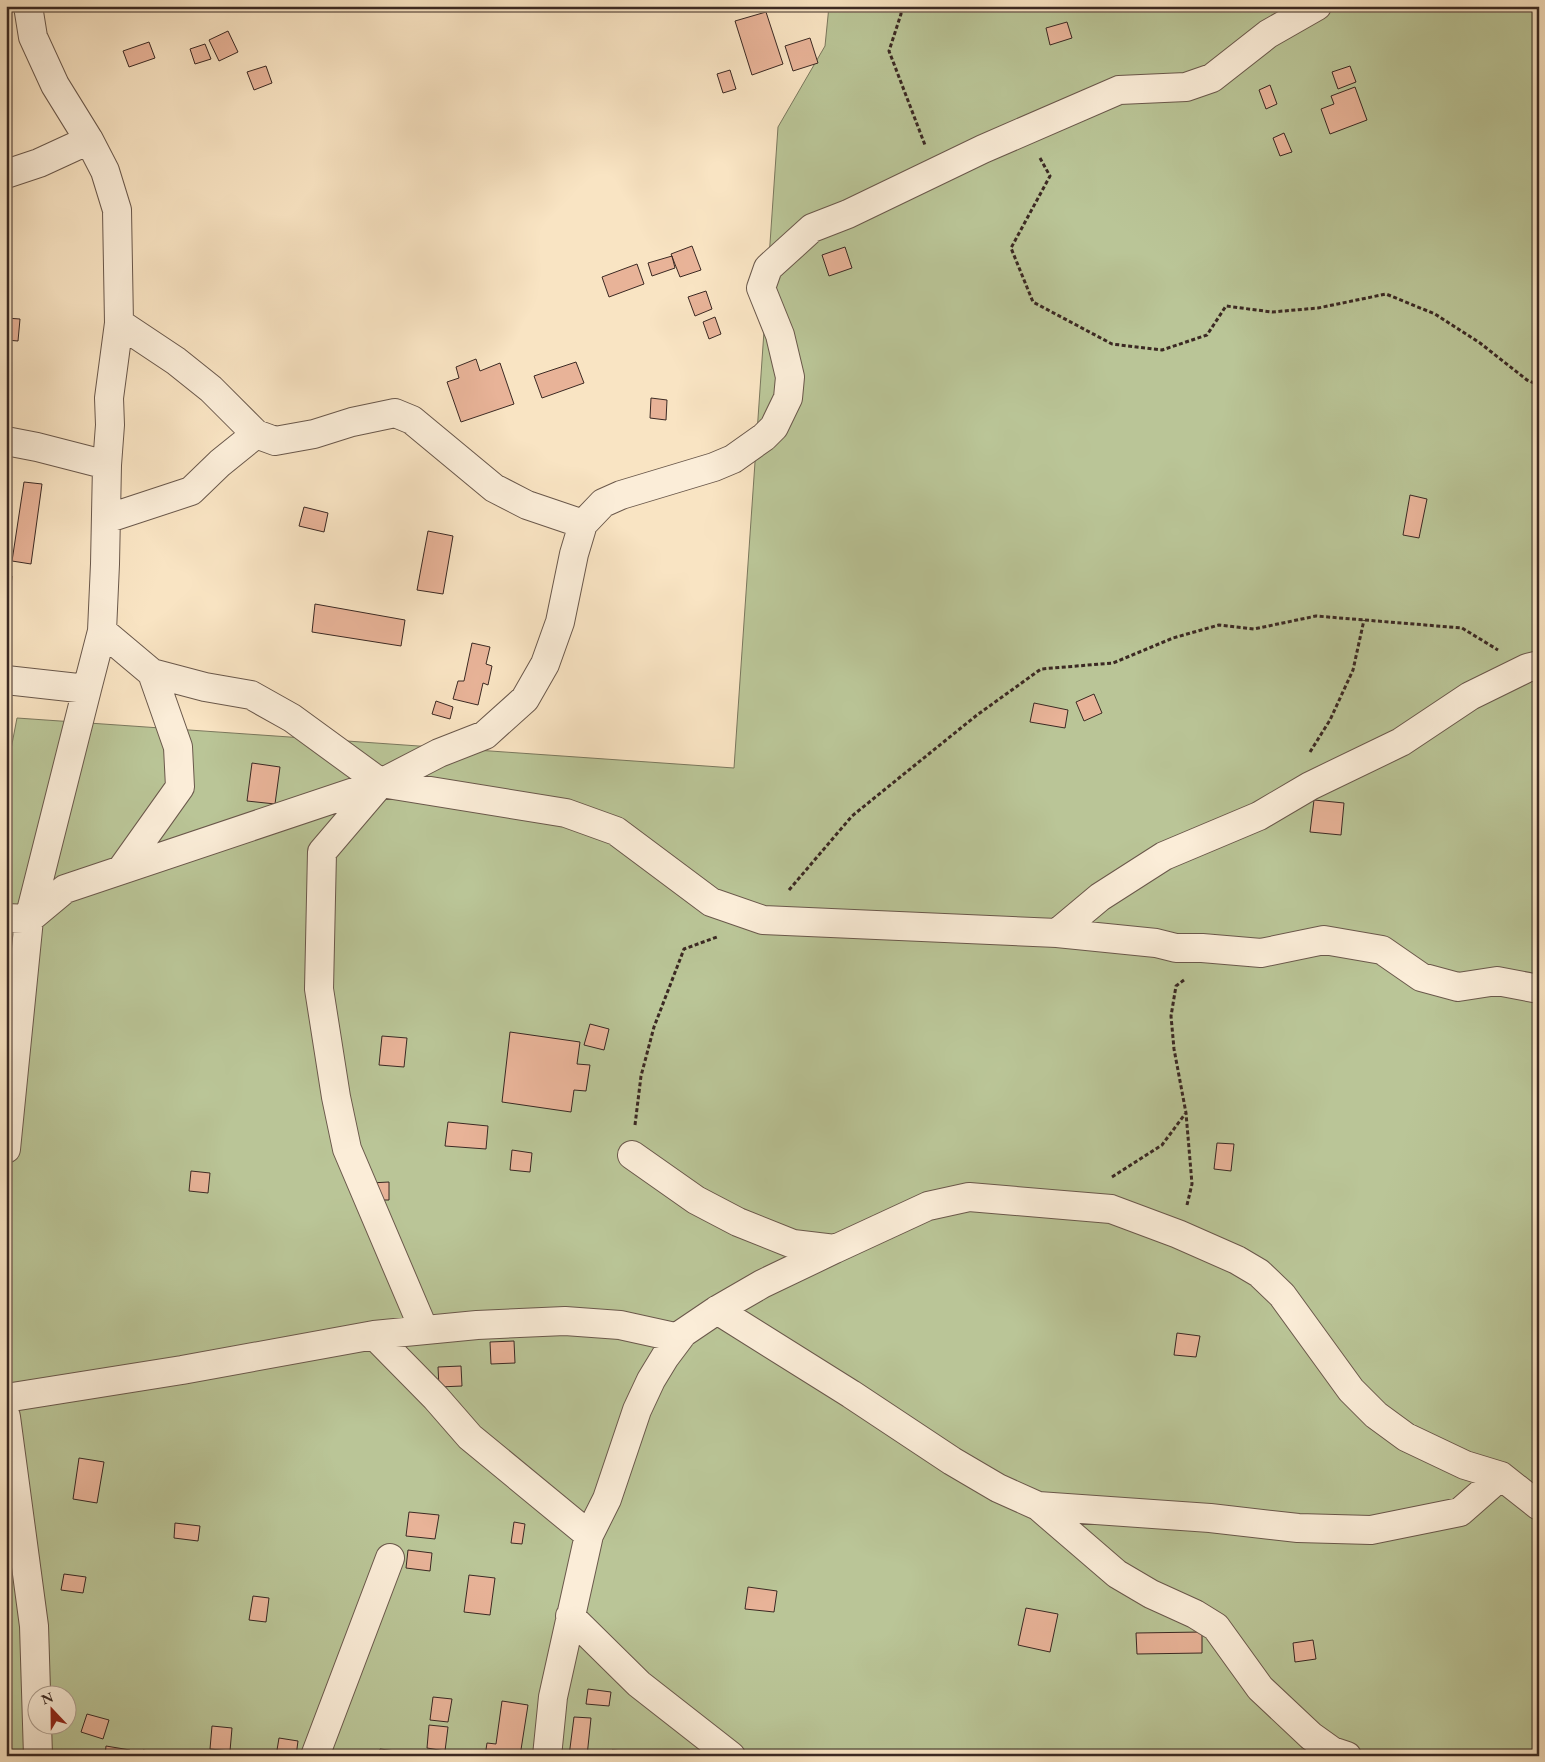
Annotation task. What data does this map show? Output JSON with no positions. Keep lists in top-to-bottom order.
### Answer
{
  "north": "top"
}
